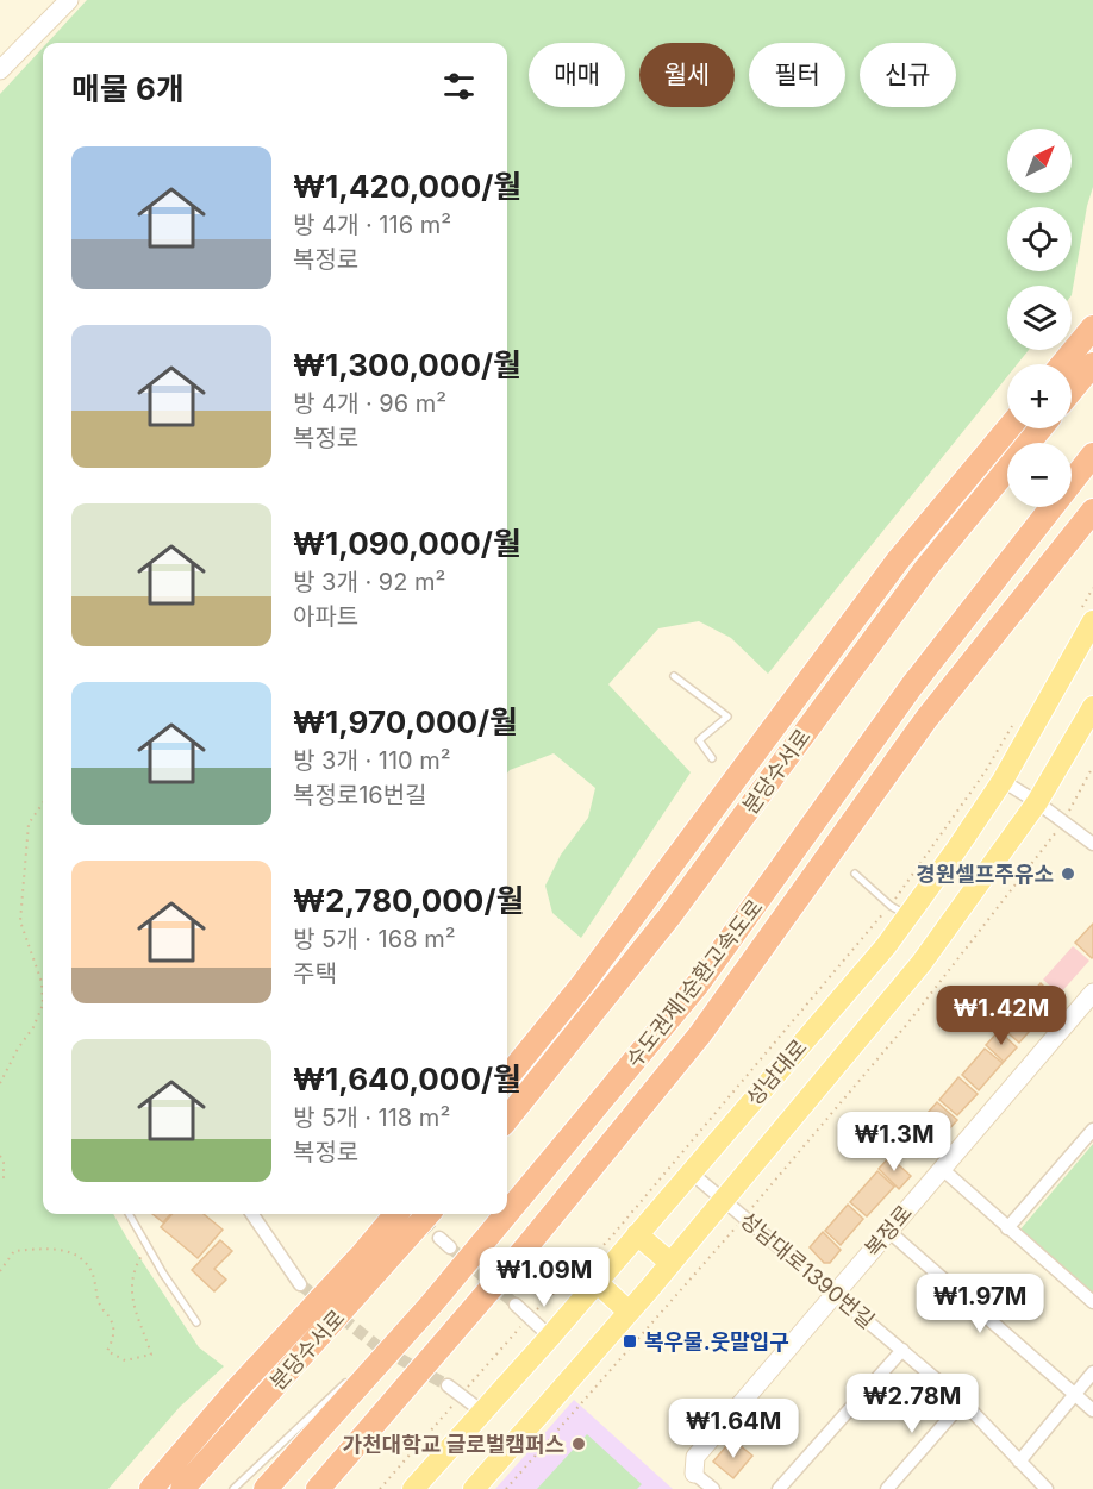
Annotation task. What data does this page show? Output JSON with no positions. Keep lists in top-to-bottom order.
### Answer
{
  "streets": {
    "highway": ["분당수서로", "수도권제1순환고속도로"],
    "main road": ["성남대로"],
    "street": ["복정로", "성남대로1390번길"]
  },
  "crossings": [
    ["성남대로", "성남대로1390번길"],
    ["복정로", "성남대로1390번길"]
  ],
  "places": {
    "other": ["경원셀프주유소", "가천대학교 글로벌캠퍼스"],
    "transit": ["복우물.웃말입구"]
  },
  "north": "top right",
  "page": {
    "chip": [
      "매매",
      "월세",
      "필터",
      "신규"
    ],
    "heading": "매물 6개",
    "map_buttons": ["+", "−"],
    "list": [
      {
        "name": "₩1,420,000/월",
        "note": "방 4개 · 116 m² · 복정로"
      },
      {
        "name": "₩1,300,000/월",
        "note": "방 4개 · 96 m² · 복정로"
      },
      {
        "name": "₩1,090,000/월",
        "note": "방 3개 · 92 m² · 아파트"
      },
      {
        "name": "₩1,970,000/월",
        "note": "방 3개 · 110 m² · 복정로16번길"
      },
      {
        "name": "₩2,780,000/월",
        "note": "방 5개 · 168 m² · 주택"
      },
      {
        "name": "₩1,640,000/월",
        "note": "방 5개 · 118 m² · 복정로"
      }
    ],
    "price": [
      "₩1.42M",
      "₩1.3M",
      "₩1.09M",
      "₩1.97M",
      "₩2.78M",
      "₩1.64M"
    ]
  }
}
